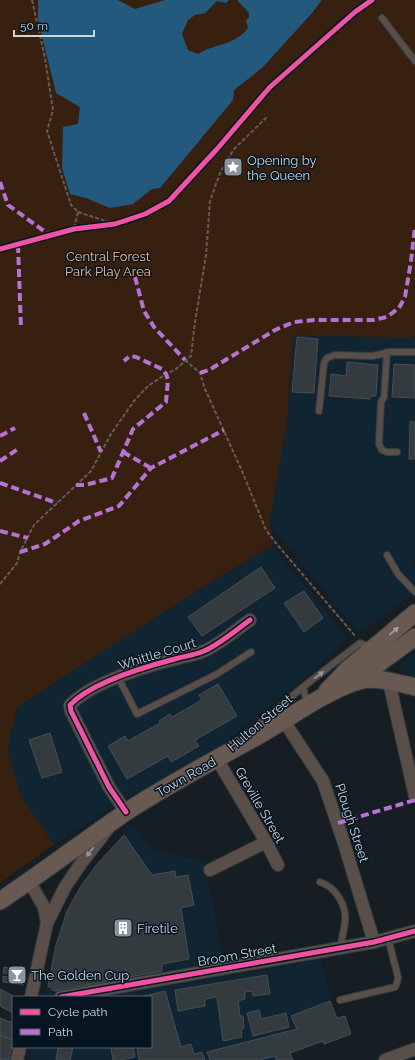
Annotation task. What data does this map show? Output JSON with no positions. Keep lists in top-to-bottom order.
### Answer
{
  "streets": {
    "main road": ["Hulton Street", "Town Road"],
    "street": [
      "Whittle Court",
      "Greville Street",
      "Plough Street",
      "Broom Street"
    ]
  },
  "crossings": [
    ["Whittle Court", "Town Road"],
    ["Hulton Street", "Town Road"],
    ["Hulton Street", "Greville Street"],
    ["Town Road", "Greville Street"],
    ["Town Road", "Plough Street"],
    ["Plough Street", "Broom Street"]
  ],
  "parks": ["Central Forest Park Play Area"],
  "places": {
    "place": ["Opening by the Queen"],
    "building": ["Firetile"],
    "bar": ["The Golden Cup"]
  },
  "legend": ["Cycle path", "Path"],
  "scale_bar": "50 m"
}
